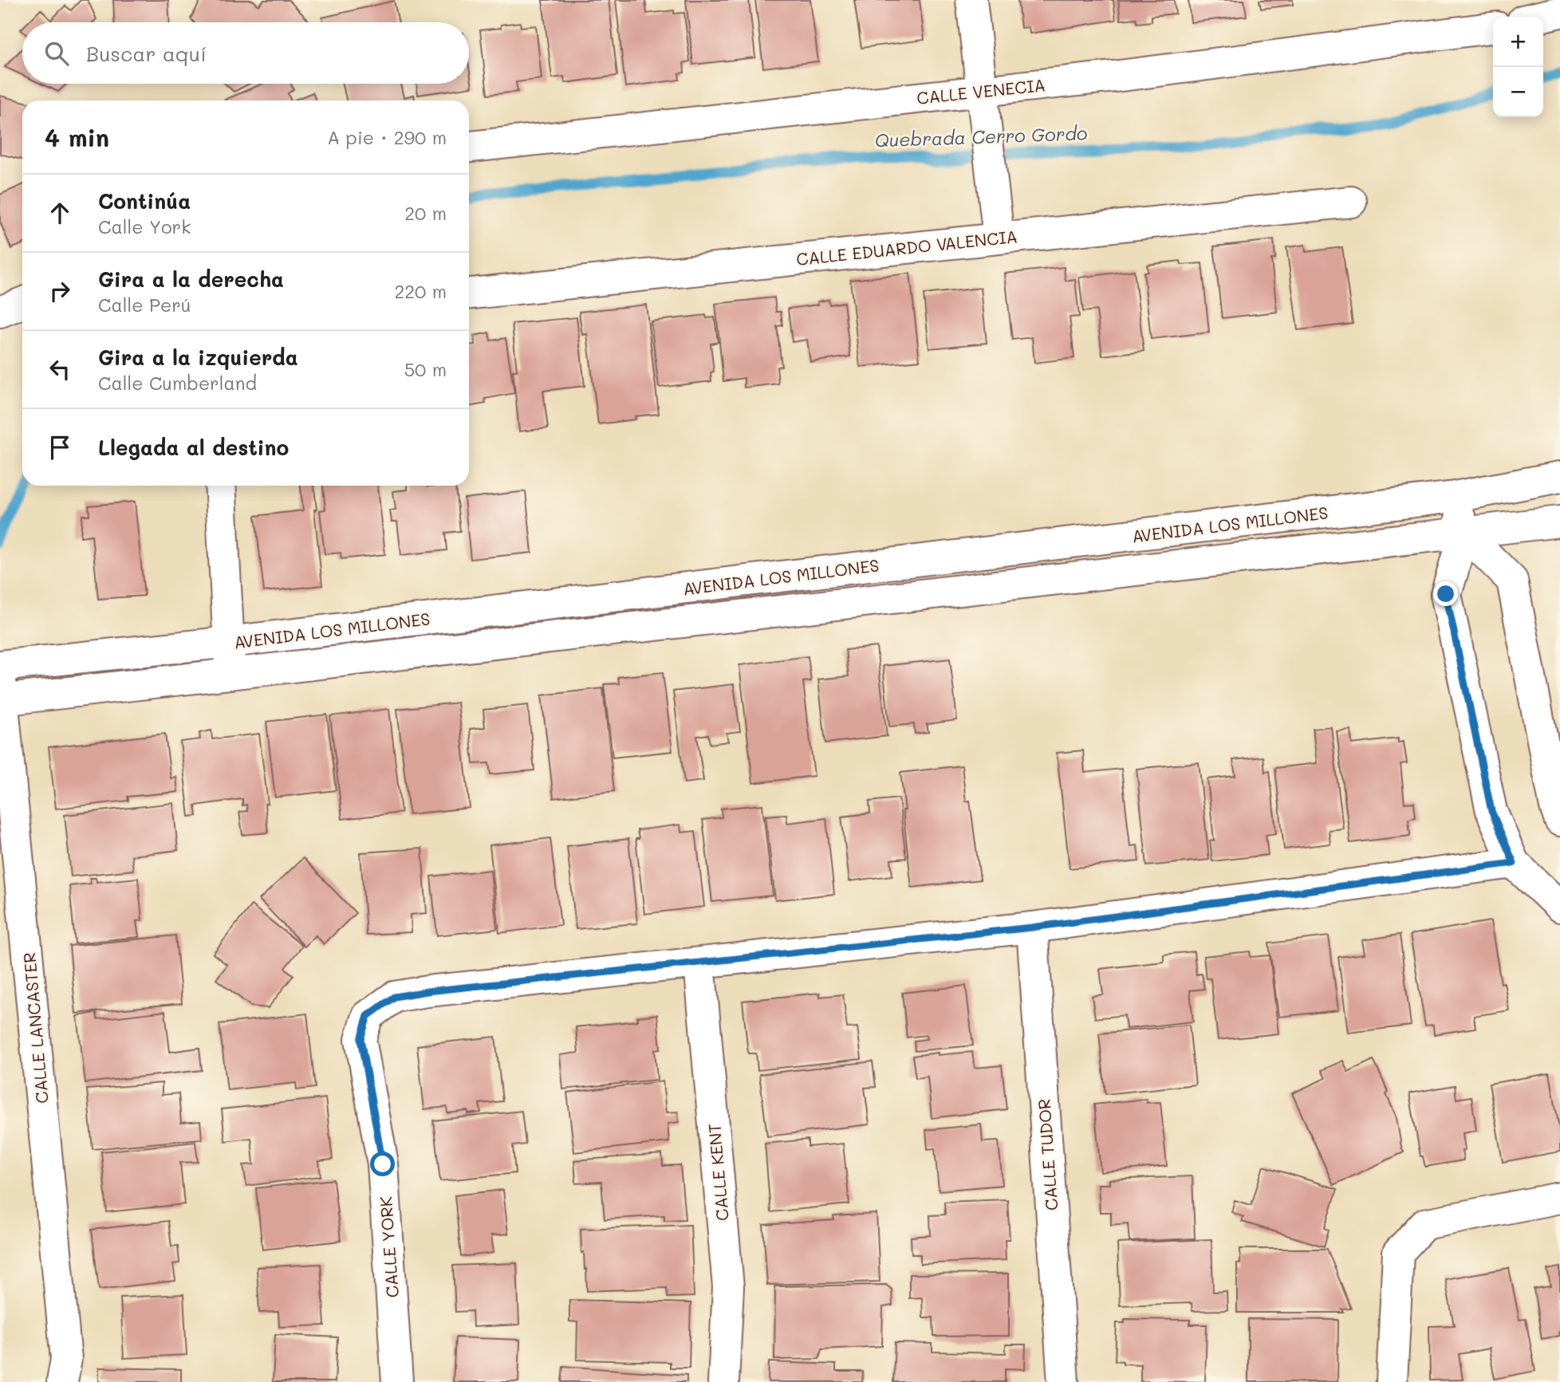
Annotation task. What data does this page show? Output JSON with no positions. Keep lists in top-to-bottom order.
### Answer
{
  "streets": {
    "street": [
      "CALLE VENECIA",
      "CALLE EDUARDO VALENCIA",
      "AVENIDA LOS MILLONES",
      "CALLE LANCASTER",
      "CALLE TUDOR",
      "CALLE KENT",
      "CALLE YORK"
    ]
  },
  "crossings": [
    ["AVENIDA LOS MILLONES", "CALLE LANCASTER"],
    ["CALLE KENT", "CALLE YORK"]
  ],
  "water": ["Quebrada Cerro Gordo"],
  "page": {
    "map_buttons": ["+", "−"],
    "search": "Buscar aquí",
    "heading": ["4 min", "A pie · 290 m"],
    "list": [
      ["Continúa", "Calle York", "20 m"],
      ["Gira a la derecha", "Calle Perú", "220 m"],
      ["Gira a la izquierda", "Calle Cumberland", "50 m"],
      "Llegada al destino"
    ]
  }
}
